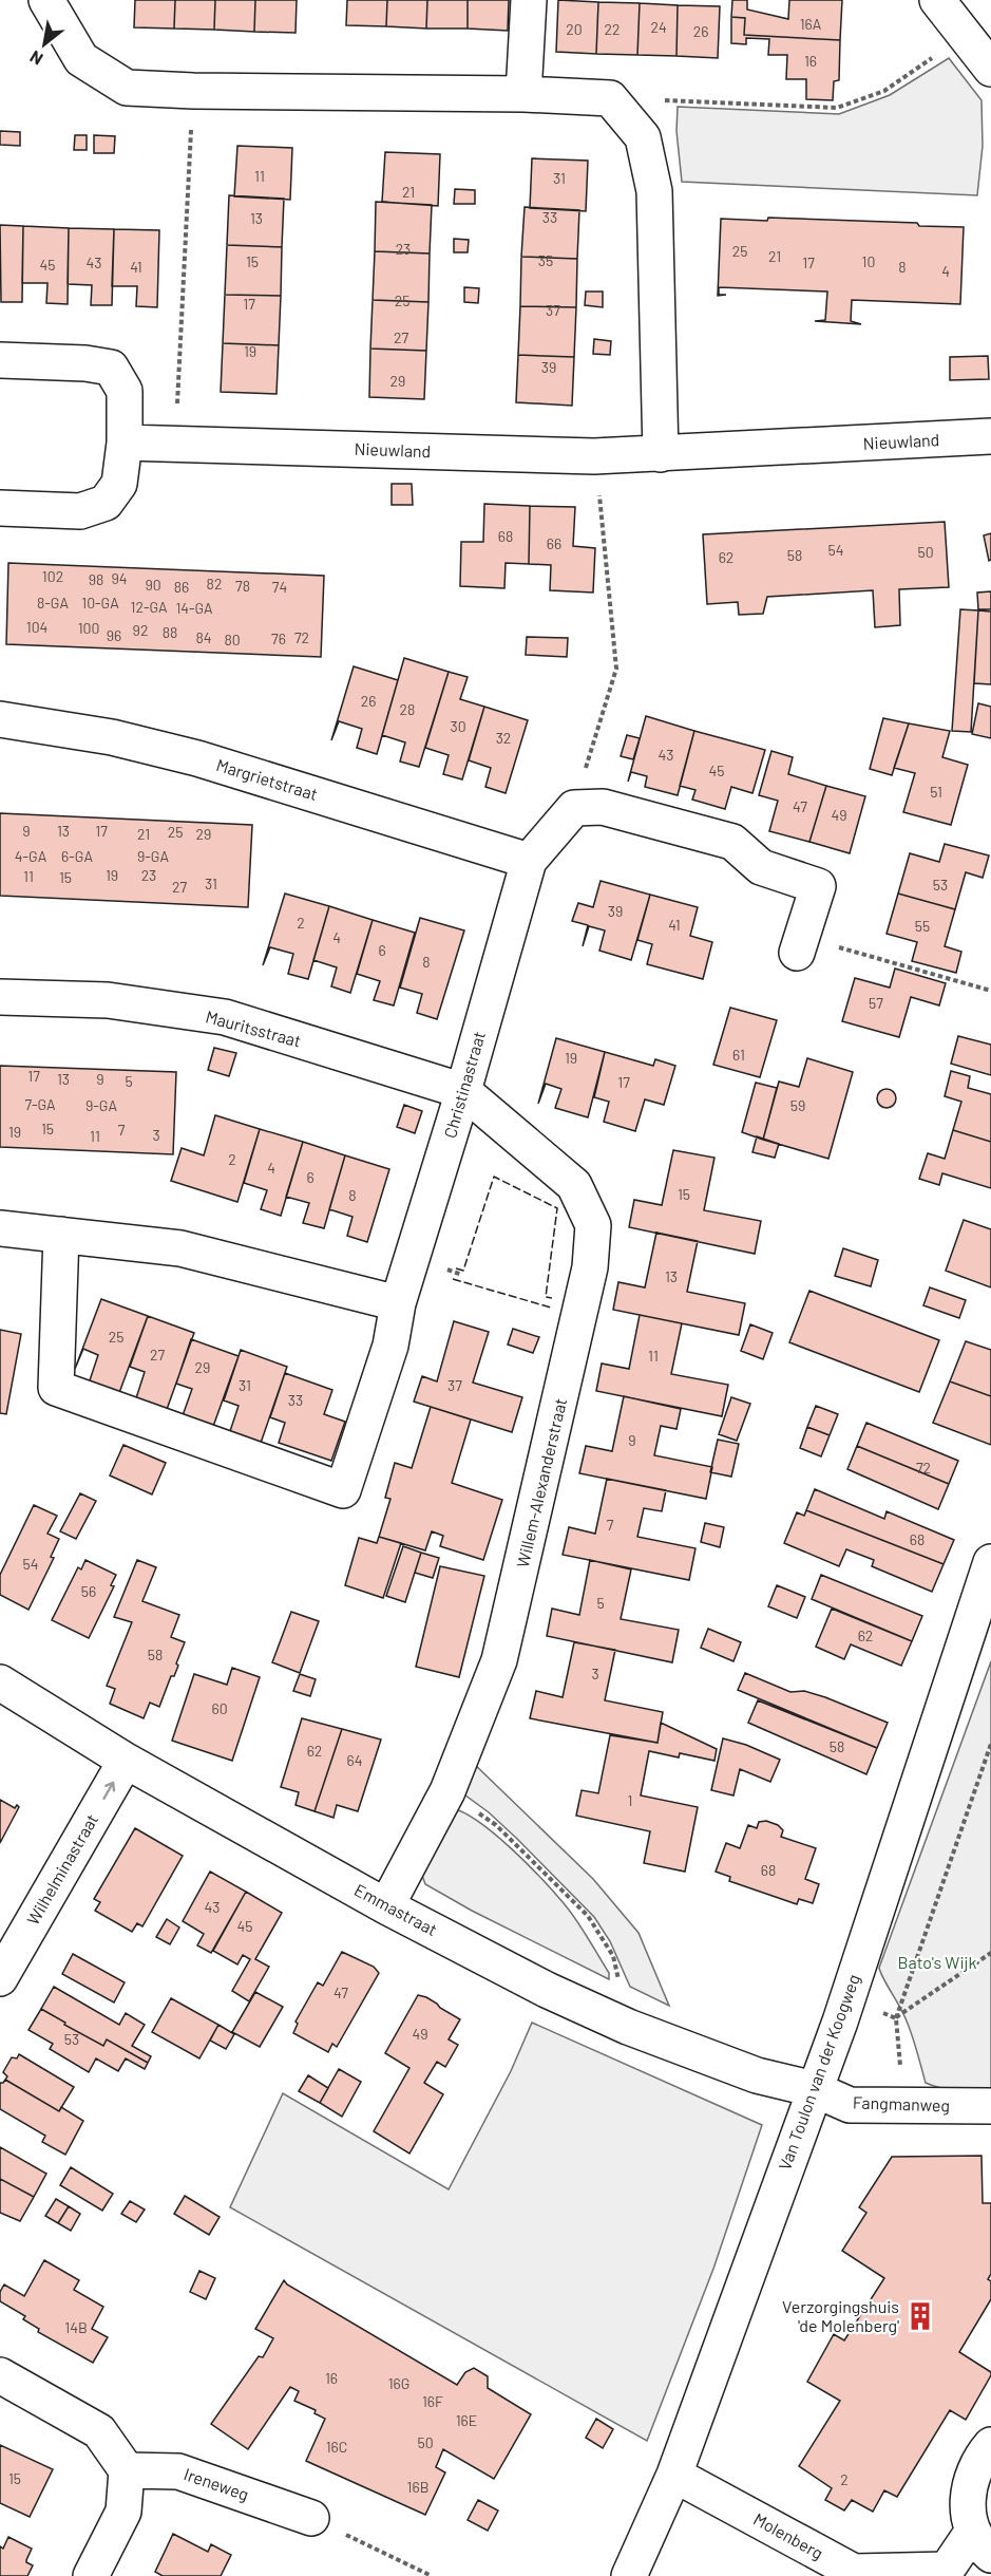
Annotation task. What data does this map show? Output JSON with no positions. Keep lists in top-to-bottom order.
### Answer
{
  "streets": {
    "street": [
      "Nieuwland",
      "Margrietstraat",
      "Mauritsstraat",
      "Christinastraat",
      "Willem-Alexanderstraat",
      "Wilhelminastraat",
      "Emmastraat",
      "Van Toulon van der Koogweg",
      "Fangmanweg",
      "Ireneweg",
      "Molenberg"
    ]
  },
  "crossings": [
    ["Margrietstraat", "Christinastraat"],
    ["Mauritsstraat", "Christinastraat"],
    ["Mauritsstraat", "Willem-Alexanderstraat"],
    ["Christinastraat", "Willem-Alexanderstraat"],
    ["Willem-Alexanderstraat", "Emmastraat"],
    ["Wilhelminastraat", "Emmastraat"],
    ["Emmastraat", "Van Toulon van der Koogweg"],
    ["Emmastraat", "Fangmanweg"],
    ["Van Toulon van der Koogweg", "Fangmanweg"],
    ["Van Toulon van der Koogweg", "Molenberg"]
  ],
  "one_way": ["Wilhelminastraat"],
  "parks": ["Bato's Wijk"],
  "places": {
    "building": ["Verzorgingshuis 'de Molenberg'"]
  },
  "house_numbers": [
    "16A",
    "24",
    "20",
    "22",
    "26",
    "16",
    "11",
    "31",
    "21",
    "33",
    "13",
    "23",
    "25",
    "21",
    "35",
    "15",
    "10",
    "43",
    "17",
    "45",
    "41",
    "8",
    "4",
    "25",
    "17",
    "37",
    "27",
    "19",
    "39",
    "29",
    "68",
    "66",
    "54",
    "50",
    "58",
    "62",
    "102",
    "94",
    "98",
    "82",
    "90",
    "78",
    "86",
    "74",
    "8-GA",
    "10-GA",
    "12-GA",
    "14-GA",
    "104",
    "100",
    "92",
    "88",
    "96",
    "84",
    "72",
    "76",
    "80",
    "26",
    "28",
    "30",
    "32",
    "43",
    "45",
    "51",
    "47",
    "49",
    "9",
    "13",
    "17",
    "25",
    "21",
    "29",
    "4-GA",
    "6-GA",
    "9-GA",
    "19",
    "23",
    "11",
    "15",
    "31",
    "53",
    "27",
    "39",
    "2",
    "41",
    "55",
    "4",
    "6",
    "8",
    "57",
    "61",
    "19",
    "17",
    "13",
    "9",
    "5",
    "17",
    "7-GA",
    "9-GA",
    "59",
    "15",
    "7",
    "19",
    "3",
    "11",
    "2",
    "4",
    "6",
    "15",
    "8",
    "13",
    "25",
    "27",
    "11",
    "29",
    "31",
    "37",
    "33",
    "9",
    "72",
    "7",
    "68",
    "54",
    "56",
    "5",
    "62",
    "58",
    "3",
    "60",
    "58",
    "62",
    "64",
    "1",
    "68",
    "43",
    "45",
    "47",
    "49",
    "53",
    "14B",
    "16",
    "16G",
    "16F",
    "16E",
    "50",
    "16C",
    "15",
    "2",
    "16B"
  ],
  "north": "bottom left"
}
